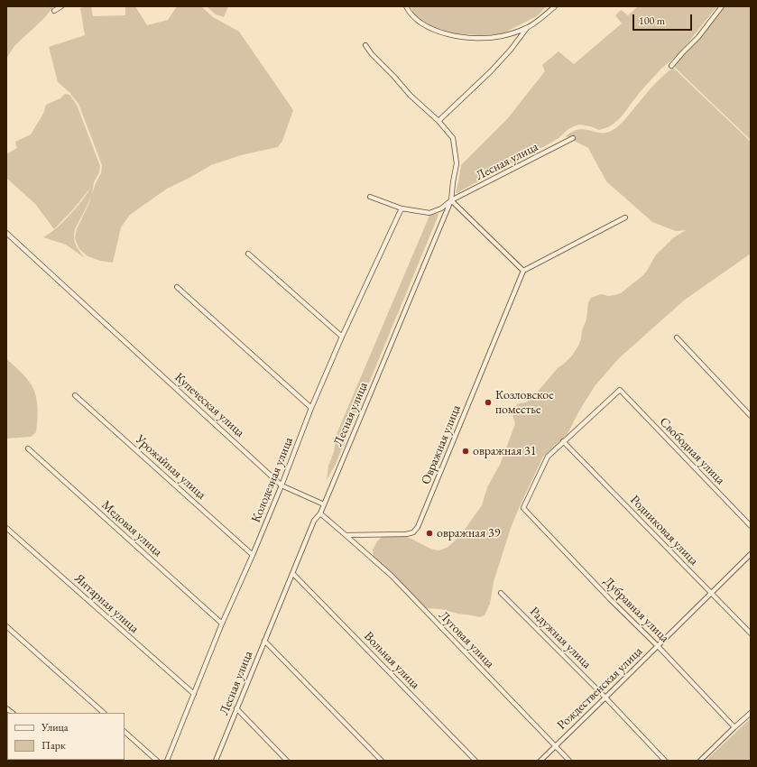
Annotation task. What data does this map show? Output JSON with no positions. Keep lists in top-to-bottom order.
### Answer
{
  "streets": {
    "street": [
      "Лесная улица",
      "Купеческая улица",
      "Овражная улица",
      "Свободная улица",
      "Урожайная улица",
      "Колодезная улица",
      "Медовая улица",
      "Родниковая улица",
      "Янтарная улица",
      "Дубравная улица",
      "Радужная улица",
      "Луговая улица",
      "Вольная улица",
      "Рождественская улица"
    ]
  },
  "crossings": [
    ["Лесная улица", "Купеческая улица"],
    ["Лесная улица", "Вольная улица"],
    ["Купеческая улица", "Колодезная улица"],
    ["Овражная улица", "Луговая улица"],
    ["Свободная улица", "Родниковая улица"],
    ["Свободная улица", "Дубравная улица"],
    ["Урожайная улица", "Колодезная улица"],
    ["Колодезная улица", "Медовая улица"],
    ["Колодезная улица", "Янтарная улица"],
    ["Родниковая улица", "Дубравная улица"],
    ["Родниковая улица", "Рождественская улица"],
    ["Дубравная улица", "Рождественская улица"],
    ["Радужная улица", "Рождественская улица"],
    ["Луговая улица", "Рождественская улица"]
  ],
  "places": ["Козловское поместье", "овражная 31", "овражная 39"],
  "legend": ["Улица", "Парк"],
  "scale_bar": "100 m"
}
